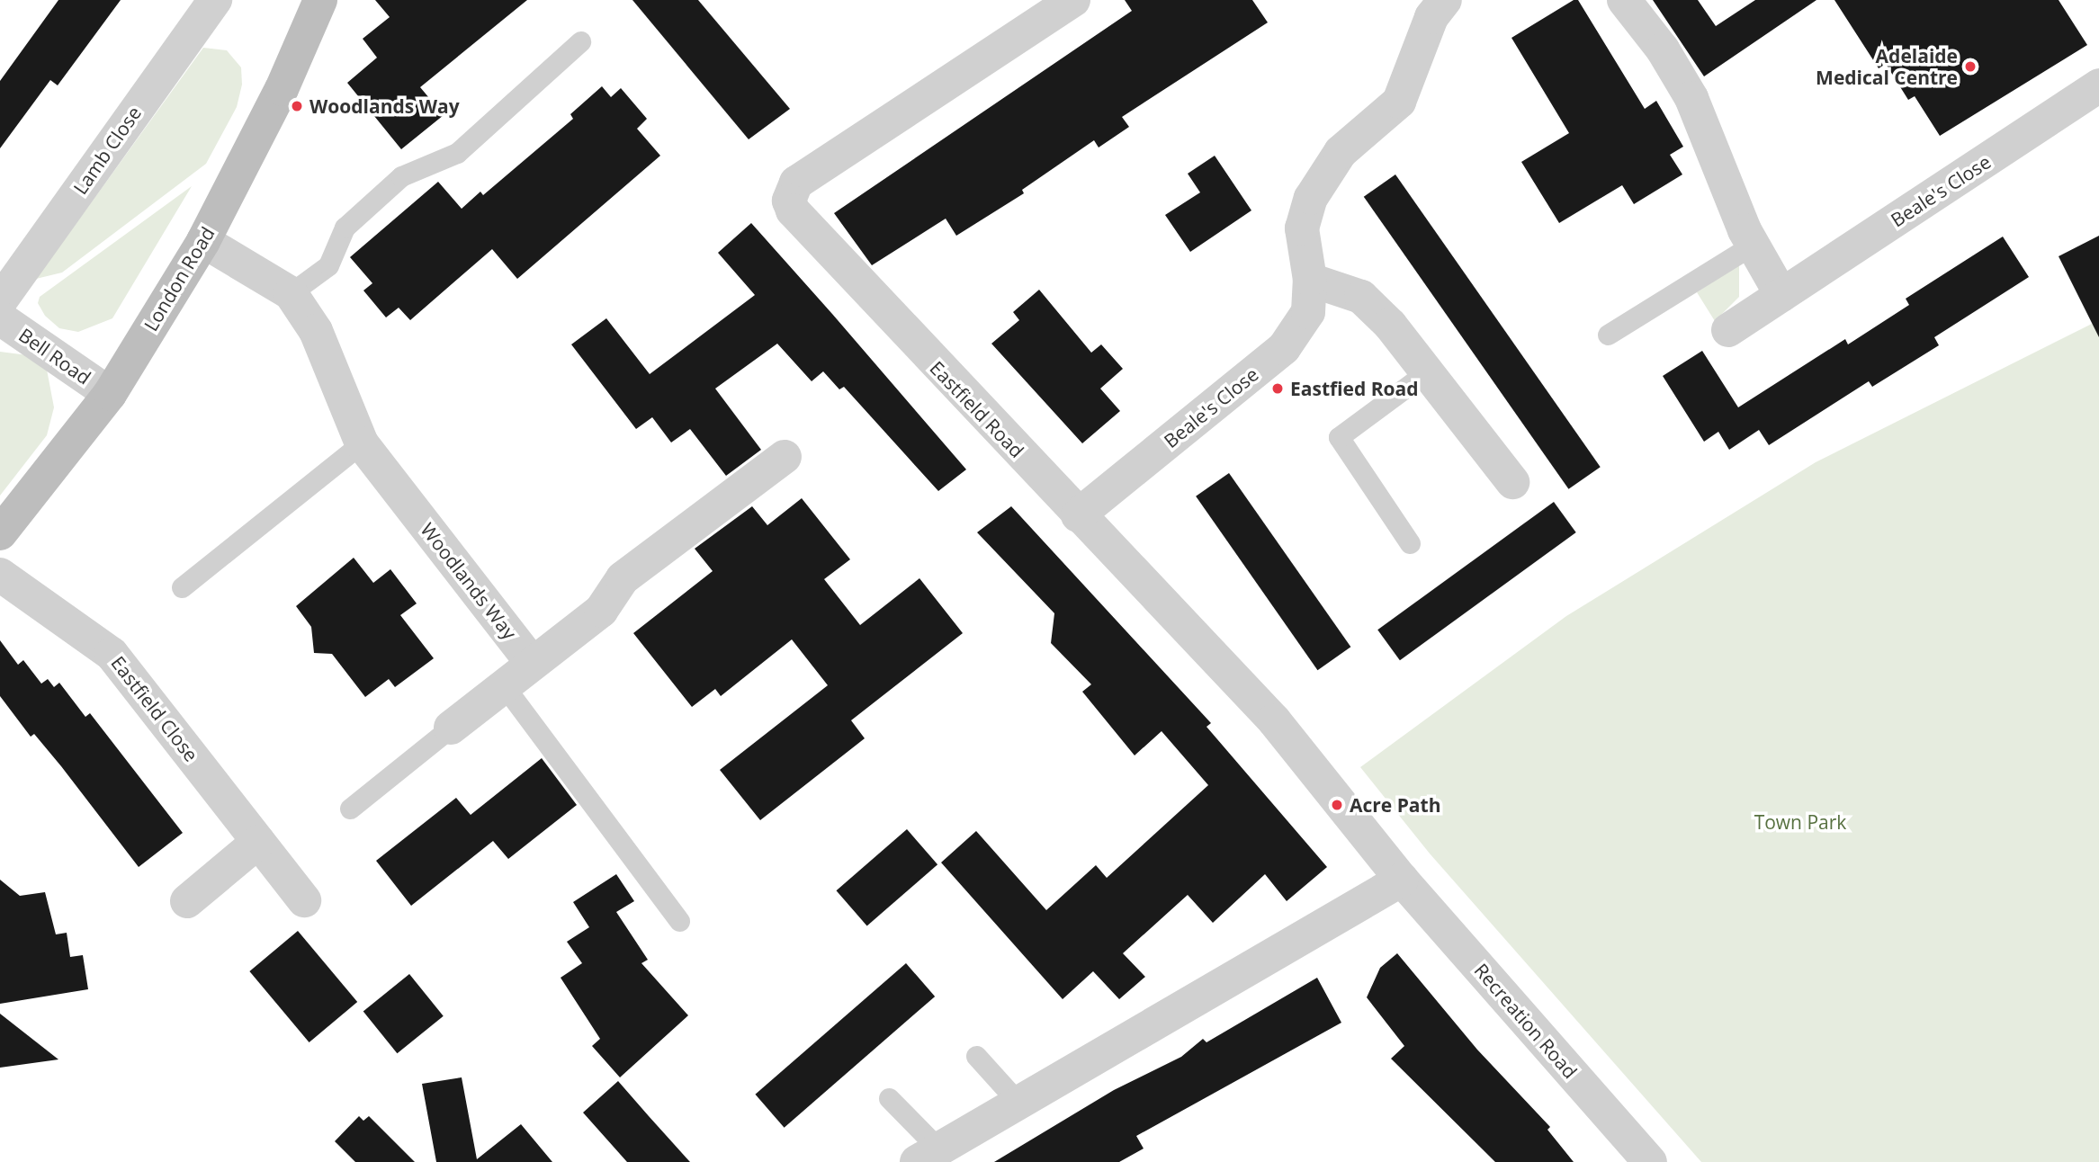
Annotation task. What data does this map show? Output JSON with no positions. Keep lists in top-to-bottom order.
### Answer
{
  "streets": {
    "street": [
      "Lamb Close",
      "Beale's Close",
      "London Road",
      "Bell Road",
      "Eastfield Road",
      "Woodlands Way",
      "Eastfield Close",
      "Recreation Road"
    ]
  },
  "crossings": [
    ["Beale's Close", "Eastfield Road"],
    ["London Road", "Bell Road"],
    ["London Road", "Woodlands Way"],
    ["Eastfield Road", "Recreation Road"]
  ],
  "parks": ["Town Park"],
  "places": [
    "Adelaide Medical Centre",
    "Woodlands Way",
    "Eastfied Road",
    "Acre Path"
  ]
}
